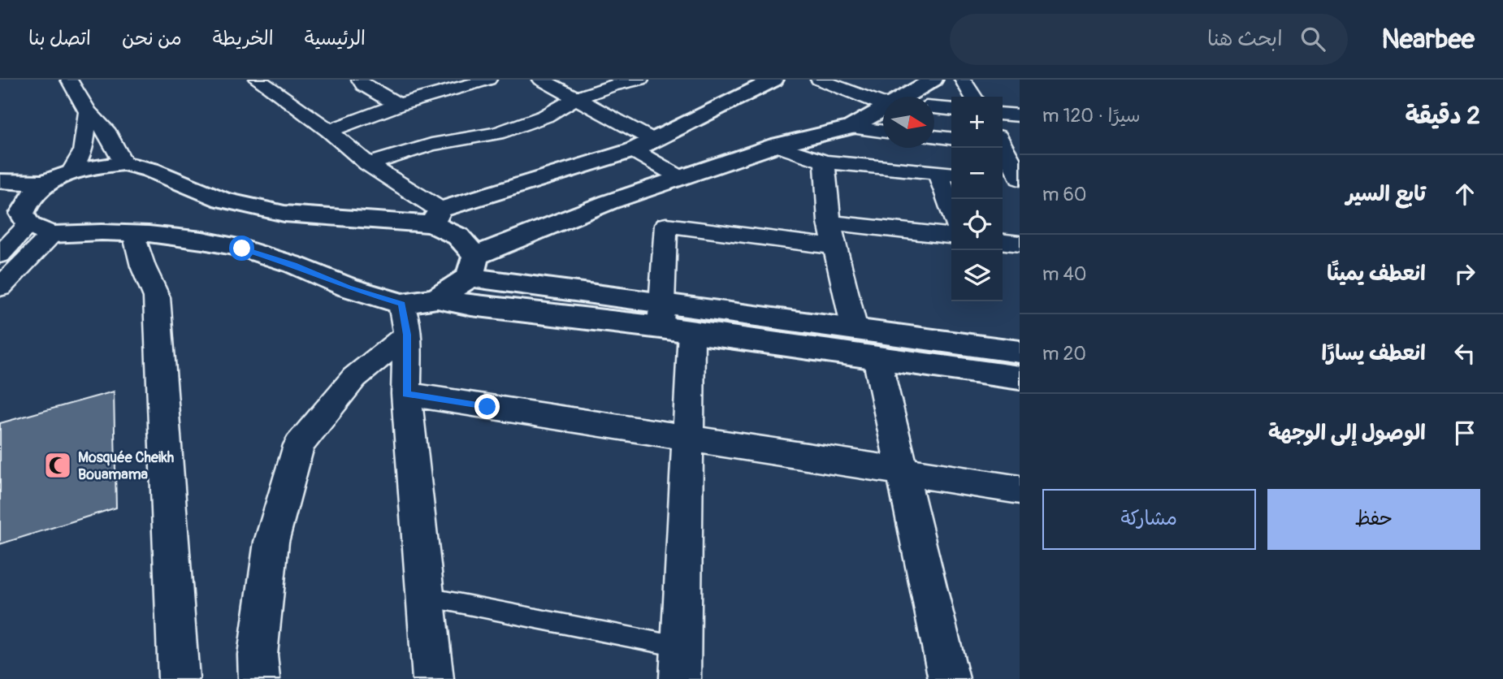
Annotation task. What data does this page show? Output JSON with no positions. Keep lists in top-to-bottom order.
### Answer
{
  "places": {
    "mosque": ["Mosquée Cheikh Bouamama"]
  },
  "north": "right",
  "page": {
    "header": "Nearbee",
    "search": "ابحث هنا",
    "nav": [
      "الرئيسية",
      "الخريطة",
      "من نحن",
      "اتصل بنا"
    ],
    "heading": ["2 دقيقة", "سيرًا · 120 m"],
    "map_buttons": ["+", "−"],
    "list": [
      ["تابع السير", "60 m"],
      ["انعطف يمينًا", "40 m"],
      ["انعطف يسارًا", "20 m"],
      "الوصول إلى الوجهة"
    ],
    "buttons": ["حفظ", "مشاركة"]
  }
}
